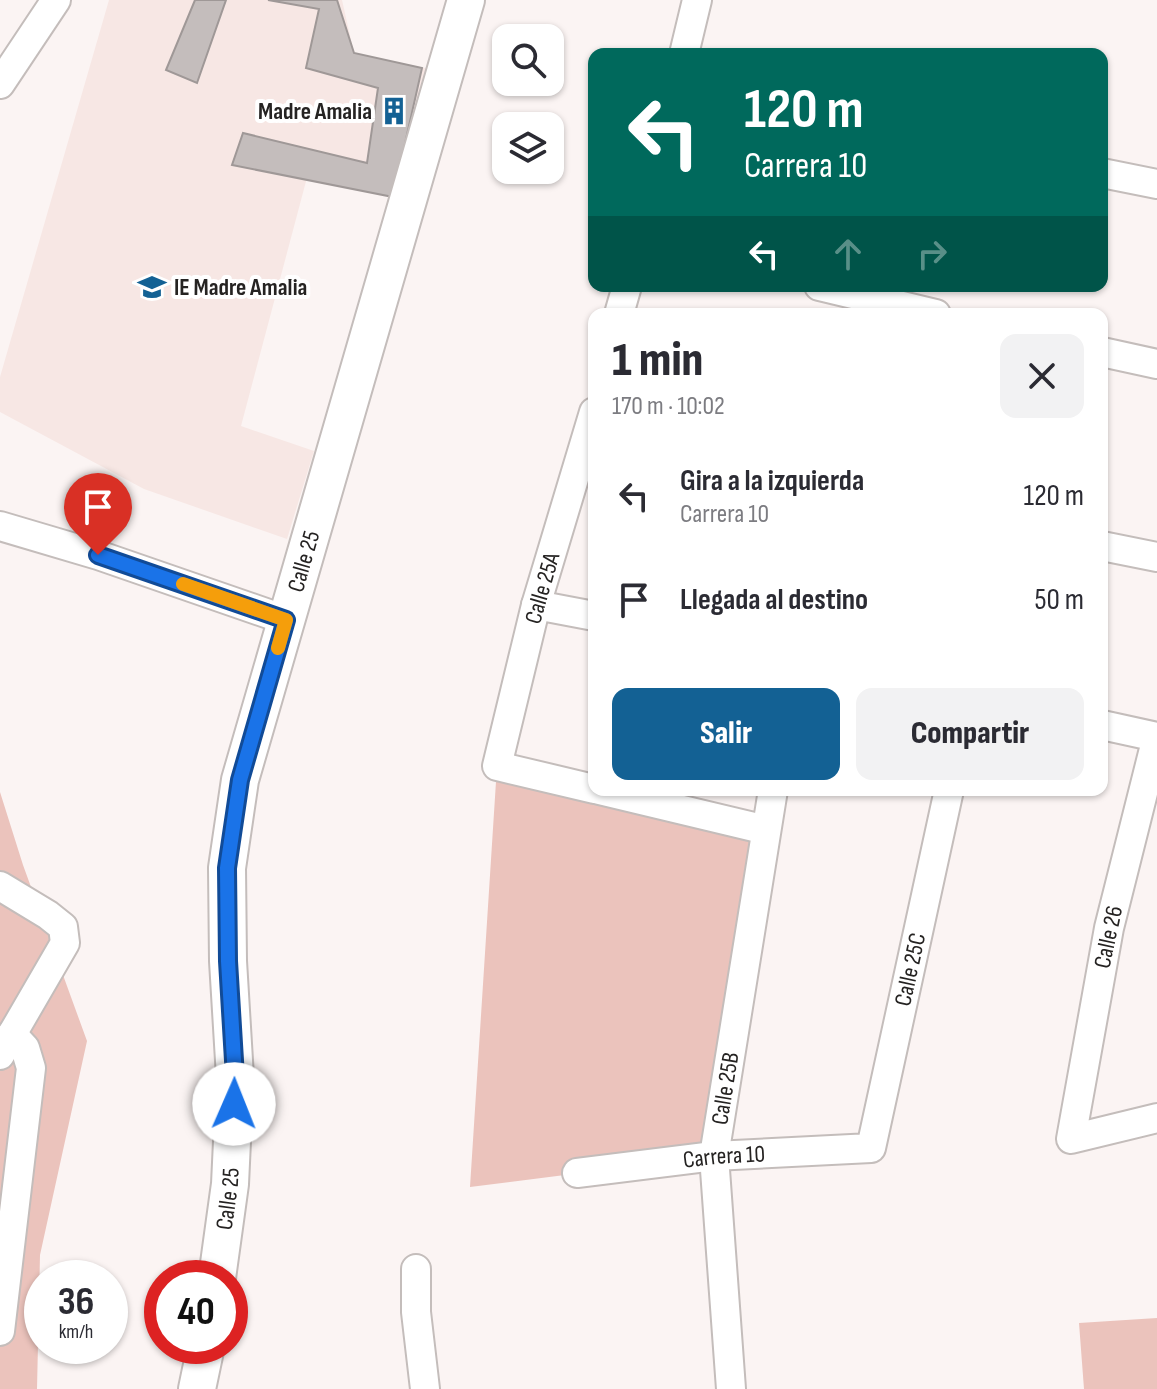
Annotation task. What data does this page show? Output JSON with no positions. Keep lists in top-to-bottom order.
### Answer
{
  "streets": {
    "street": [
      "Calle 25",
      "Calle 25A",
      "Calle 26",
      "Calle 25C",
      "Calle 25B",
      "Carrera 10"
    ]
  },
  "crossings": [
    ["Calle 25C", "Carrera 10"],
    ["Calle 25B", "Carrera 10"]
  ],
  "places": {
    "building": ["Madre Amalia"],
    "school or university": ["IE Madre Amalia"]
  },
  "page": {
    "turn": ["120 m", "Carrera 10"],
    "heading": ["1 min", "170 m · 10:02"],
    "list": [
      {
        "name": "Gira a la izquierda",
        "note": "Carrera 10",
        "value": "120 m"
      },
      {
        "name": "Llegada al destino",
        "value": "50 m"
      }
    ],
    "buttons": ["Salir", "Compartir"],
    "speed": "36 km/h",
    "limit": "40"
  }
}
